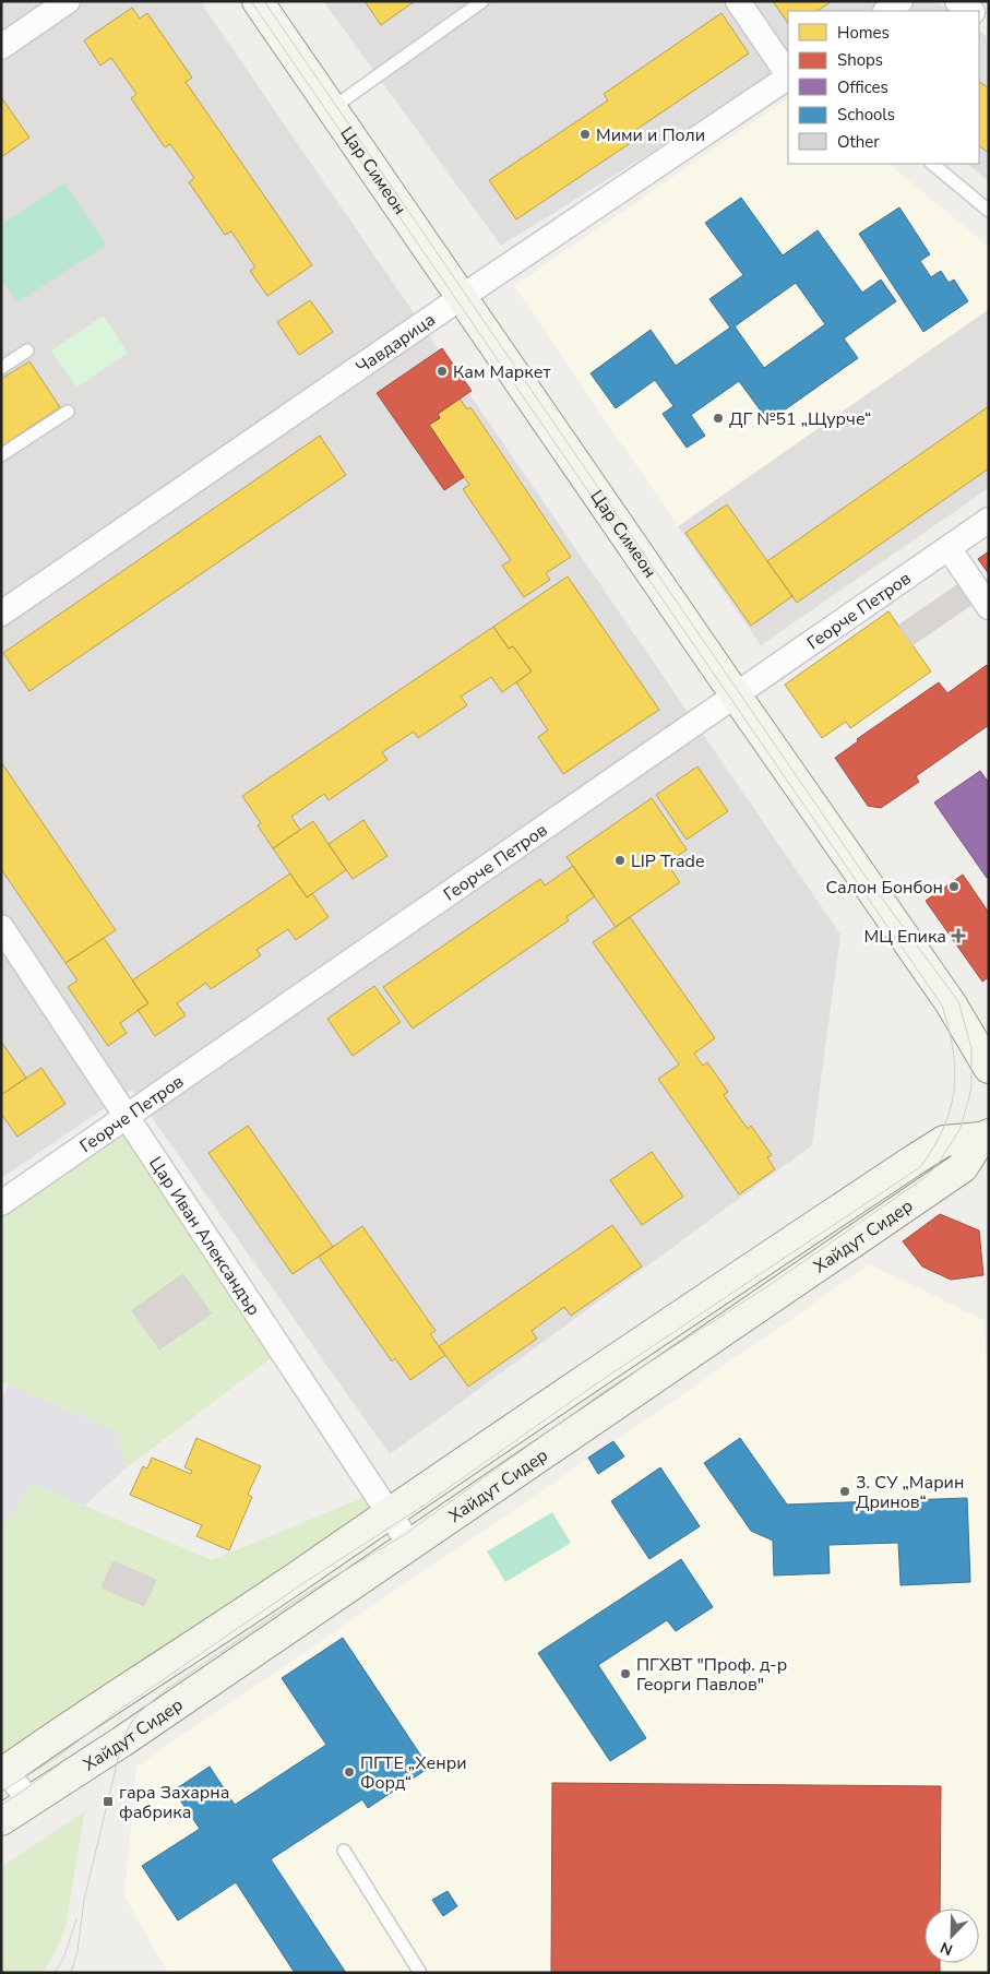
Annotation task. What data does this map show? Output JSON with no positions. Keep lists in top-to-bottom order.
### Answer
{
  "streets": {
    "street": [
      "Цар Симеон",
      "Чавдарица",
      "Георче Петров",
      "Цар Иван Александър",
      "Хайдут Сидер"
    ]
  },
  "crossings": [
    ["Цар Симеон", "Чавдарица"],
    ["Цар Симеон", "Георче Петров"],
    ["Георче Петров", "Цар Иван Александър"],
    ["Цар Иван Александър", "Хайдут Сидер"]
  ],
  "places": {
    "other": [
      "Мими и Поли",
      "Кам Маркет",
      "ДГ №51 „Щурче“",
      "LIP Trade",
      "Салон Бонбон",
      "3. СУ „Марин Дринов“",
      "ПГХВТ \"Проф. д-р Георги Павлов\"",
      "ПГТЕ „Хенри Форд“"
    ],
    "health": ["МЦ Епика"],
    "transit": ["гара Захарна фабрика"]
  },
  "legend": [
    "Homes",
    "Shops",
    "Offices",
    "Schools",
    "Other"
  ],
  "north": "bottom left"
}
